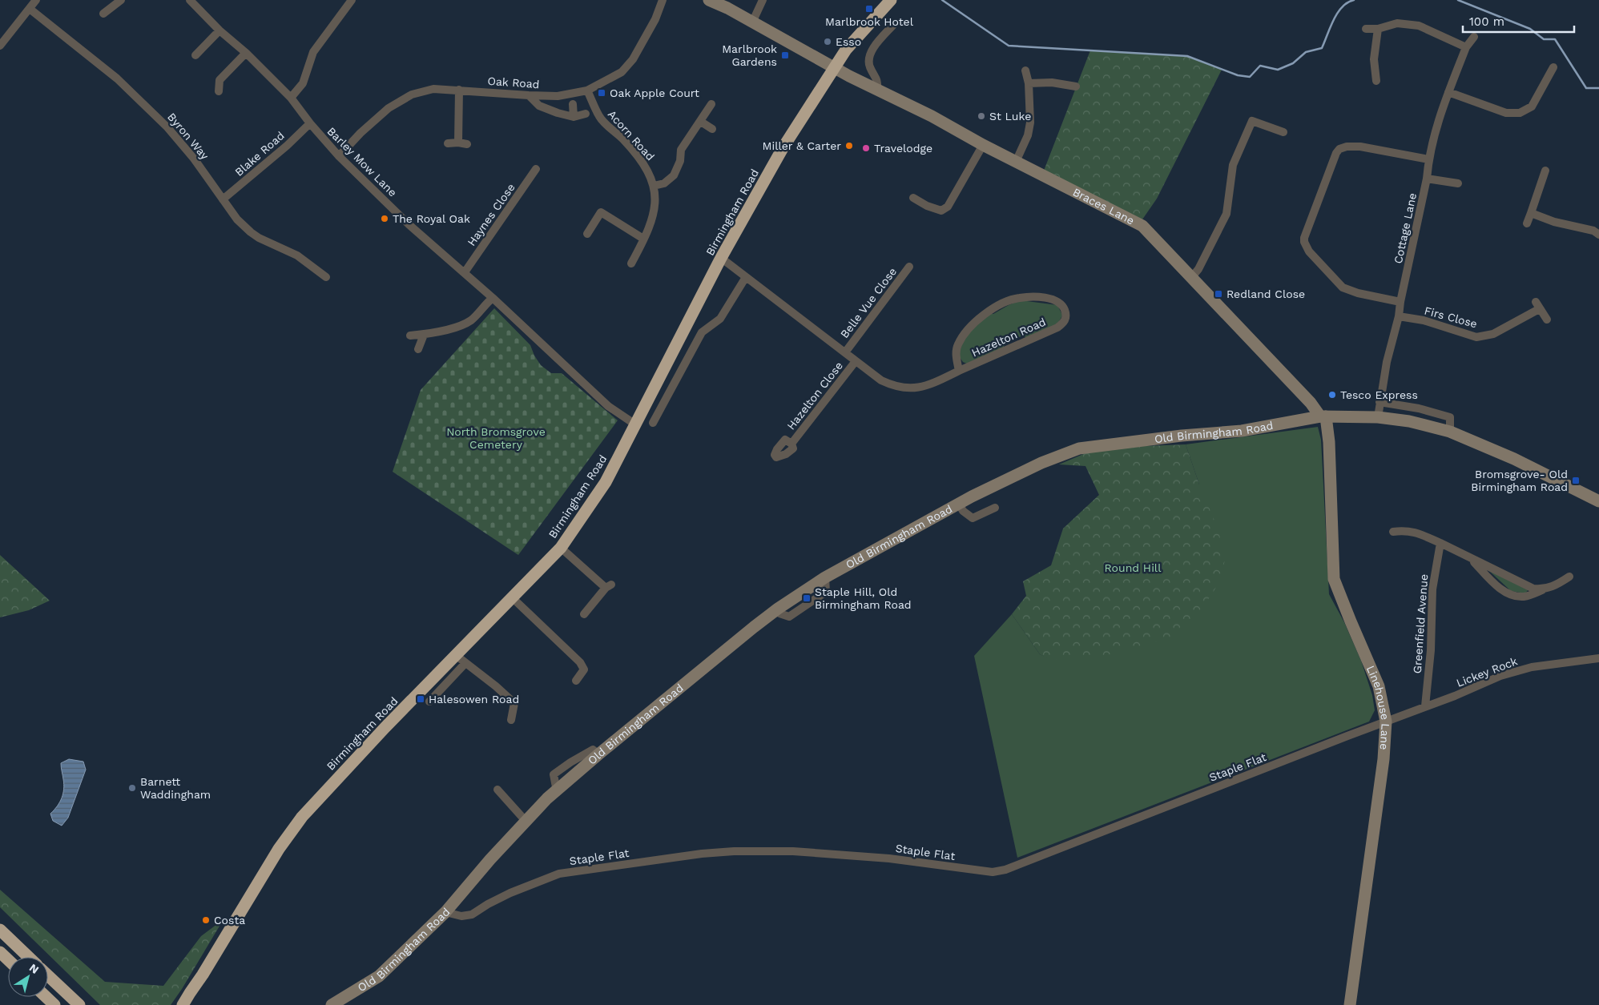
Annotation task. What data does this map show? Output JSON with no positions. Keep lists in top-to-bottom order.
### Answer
{
  "streets": {
    "highway": ["Birmingham Road"],
    "main road": ["Braces Lane", "Old Birmingham Road", "Linehouse Lane"],
    "street": [
      "Oak Road",
      "Acorn Road",
      "Byron Way",
      "Blake Road",
      "Barley Mow Lane",
      "Haynes Close",
      "Cottage Lane",
      "Belle Vue Close",
      "Firs Close",
      "Hazelton Road",
      "Hazelton Close",
      "Greenfield Avenue",
      "Lickey Rock",
      "Staple Flat"
    ]
  },
  "crossings": [
    ["Oak Road", "Acorn Road"],
    ["Oak Road", "Barley Mow Lane"],
    ["Byron Way", "Blake Road"],
    ["Blake Road", "Barley Mow Lane"],
    ["Barley Mow Lane", "Birmingham Road"],
    ["Barley Mow Lane", "Haynes Close"],
    ["Braces Lane", "Birmingham Road"],
    ["Braces Lane", "Old Birmingham Road"],
    ["Braces Lane", "Linehouse Lane"],
    ["Birmingham Road", "Hazelton Road"],
    ["Cottage Lane", "Firs Close"],
    ["Cottage Lane", "Old Birmingham Road"],
    ["Belle Vue Close", "Hazelton Road"],
    ["Hazelton Road", "Hazelton Close"],
    ["Old Birmingham Road", "Linehouse Lane"],
    ["Old Birmingham Road", "Staple Flat"],
    ["Greenfield Avenue", "Lickey Rock"],
    ["Lickey Rock", "Linehouse Lane"],
    ["Lickey Rock", "Staple Flat"],
    ["Linehouse Lane", "Staple Flat"]
  ],
  "parks": ["North Bromsgrove Cemetery", "Round Hill"],
  "places": {
    "transit": [
      "Marlbrook Hotel",
      "Marlbrook Gardens",
      "Oak Apple Court",
      "Redland Close",
      "Bromsgrove- Old Birmingham Road",
      "Staple Hill, Old Birmingham Road",
      "Halesowen Road"
    ],
    "other": [
      "Esso",
      "St Luke",
      "Miller & Carter",
      "Travelodge",
      "The Royal Oak",
      "Tesco Express",
      "Barnett Waddingham",
      "Costa"
    ]
  },
  "scale_bar": "100 m",
  "north": "top right"
}
